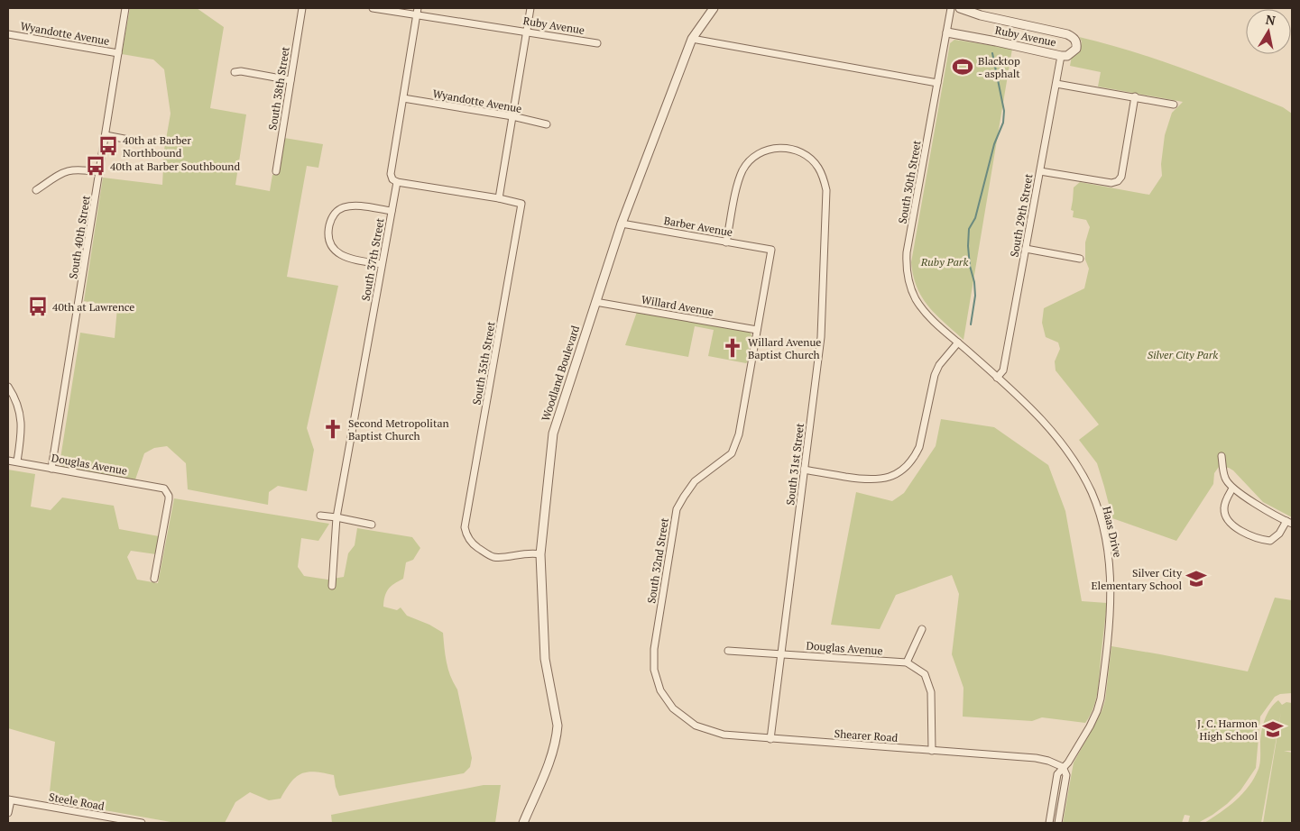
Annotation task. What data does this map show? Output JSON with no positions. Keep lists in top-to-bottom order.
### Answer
{
  "streets": {
    "street": [
      "Ruby Avenue",
      "Wyandotte Avenue",
      "South 38th Street",
      "South 30th Street",
      "South 29th Street",
      "Barber Avenue",
      "South 40th Street",
      "South 37th Street",
      "Willard Avenue",
      "South 35th Street",
      "Woodland Boulevard",
      "Douglas Avenue",
      "South 31st Street",
      "Haas Drive",
      "South 32nd Street",
      "Shearer Road",
      "Steele Road"
    ]
  },
  "crossings": [
    ["Ruby Avenue", "South 30th Street"],
    ["Ruby Avenue", "South 29th Street"],
    ["Ruby Avenue", "South 37th Street"],
    ["Wyandotte Avenue", "South 40th Street"],
    ["Wyandotte Avenue", "South 37th Street"],
    ["South 30th Street", "Haas Drive"],
    ["South 29th Street", "Haas Drive"],
    ["Barber Avenue", "Woodland Boulevard"],
    ["Barber Avenue", "South 31st Street"],
    ["Barber Avenue", "South 32nd Street"],
    ["South 40th Street", "Douglas Avenue"],
    ["Willard Avenue", "Woodland Boulevard"],
    ["Willard Avenue", "South 32nd Street"],
    ["South 35th Street", "Woodland Boulevard"],
    ["Douglas Avenue", "South 31st Street"],
    ["South 31st Street", "Shearer Road"],
    ["Haas Drive", "Shearer Road"],
    ["South 32nd Street", "Shearer Road"]
  ],
  "parks": ["Ruby Park", "Silver City Park"],
  "places": {
    "sports": ["Blacktop - asphalt"],
    "bus stop": ["40th at Barber Northbound", "40th at Barber Southbound", "40th at Lawrence"],
    "church": ["Willard Avenue Baptist Church", "Second Metropolitan Baptist Church"],
    "school or university": ["Silver City Elementary School", "J. C. Harmon High School"]
  },
  "north": "top"
}
